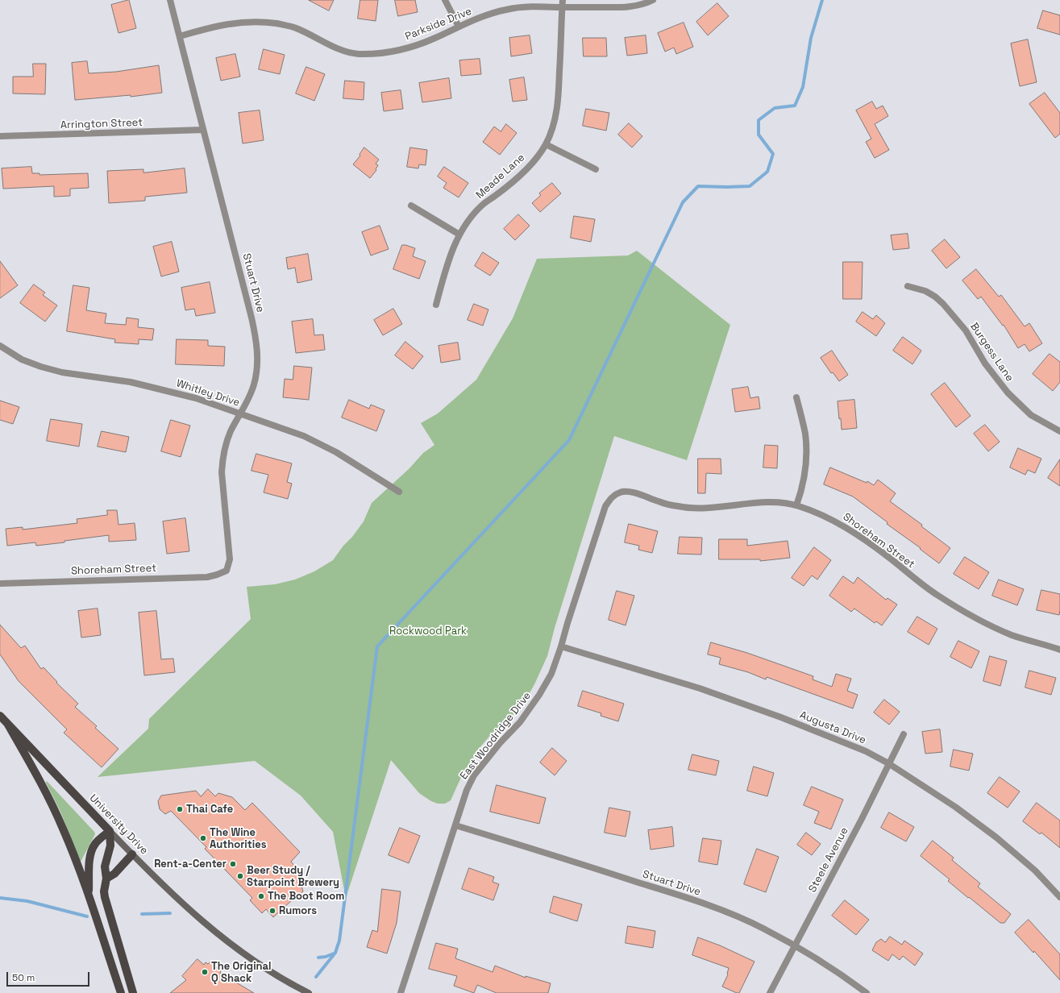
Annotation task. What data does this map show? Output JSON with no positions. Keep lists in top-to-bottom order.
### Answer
{
  "streets": {
    "main road": ["University Drive"],
    "street": [
      "Parkside Drive",
      "Arrington Street",
      "Meade Lane",
      "Stuart Drive",
      "Burgess Lane",
      "Whitley Drive",
      "Shoreham Street",
      "Augusta Drive",
      "East Woodridge Drive",
      "Steele Avenue"
    ]
  },
  "crossings": [
    ["Parkside Drive", "Meade Lane"],
    ["Parkside Drive", "Stuart Drive"],
    ["Arrington Street", "Stuart Drive"],
    ["Stuart Drive", "Whitley Drive"],
    ["Stuart Drive", "Shoreham Street"],
    ["Stuart Drive", "East Woodridge Drive"],
    ["Stuart Drive", "Steele Avenue"],
    ["Shoreham Street", "East Woodridge Drive"],
    ["Augusta Drive", "East Woodridge Drive"],
    ["Augusta Drive", "Steele Avenue"]
  ],
  "parks": ["Rockwood Park"],
  "places": [
    "Thai Cafe",
    "The Wine Authorities",
    "Rent-a-Center",
    "Beer Study / Starpoint Brewery",
    "The Boot Room",
    "Rumors",
    "The Original Q Shack"
  ],
  "scale_bar": "50 m"
}
